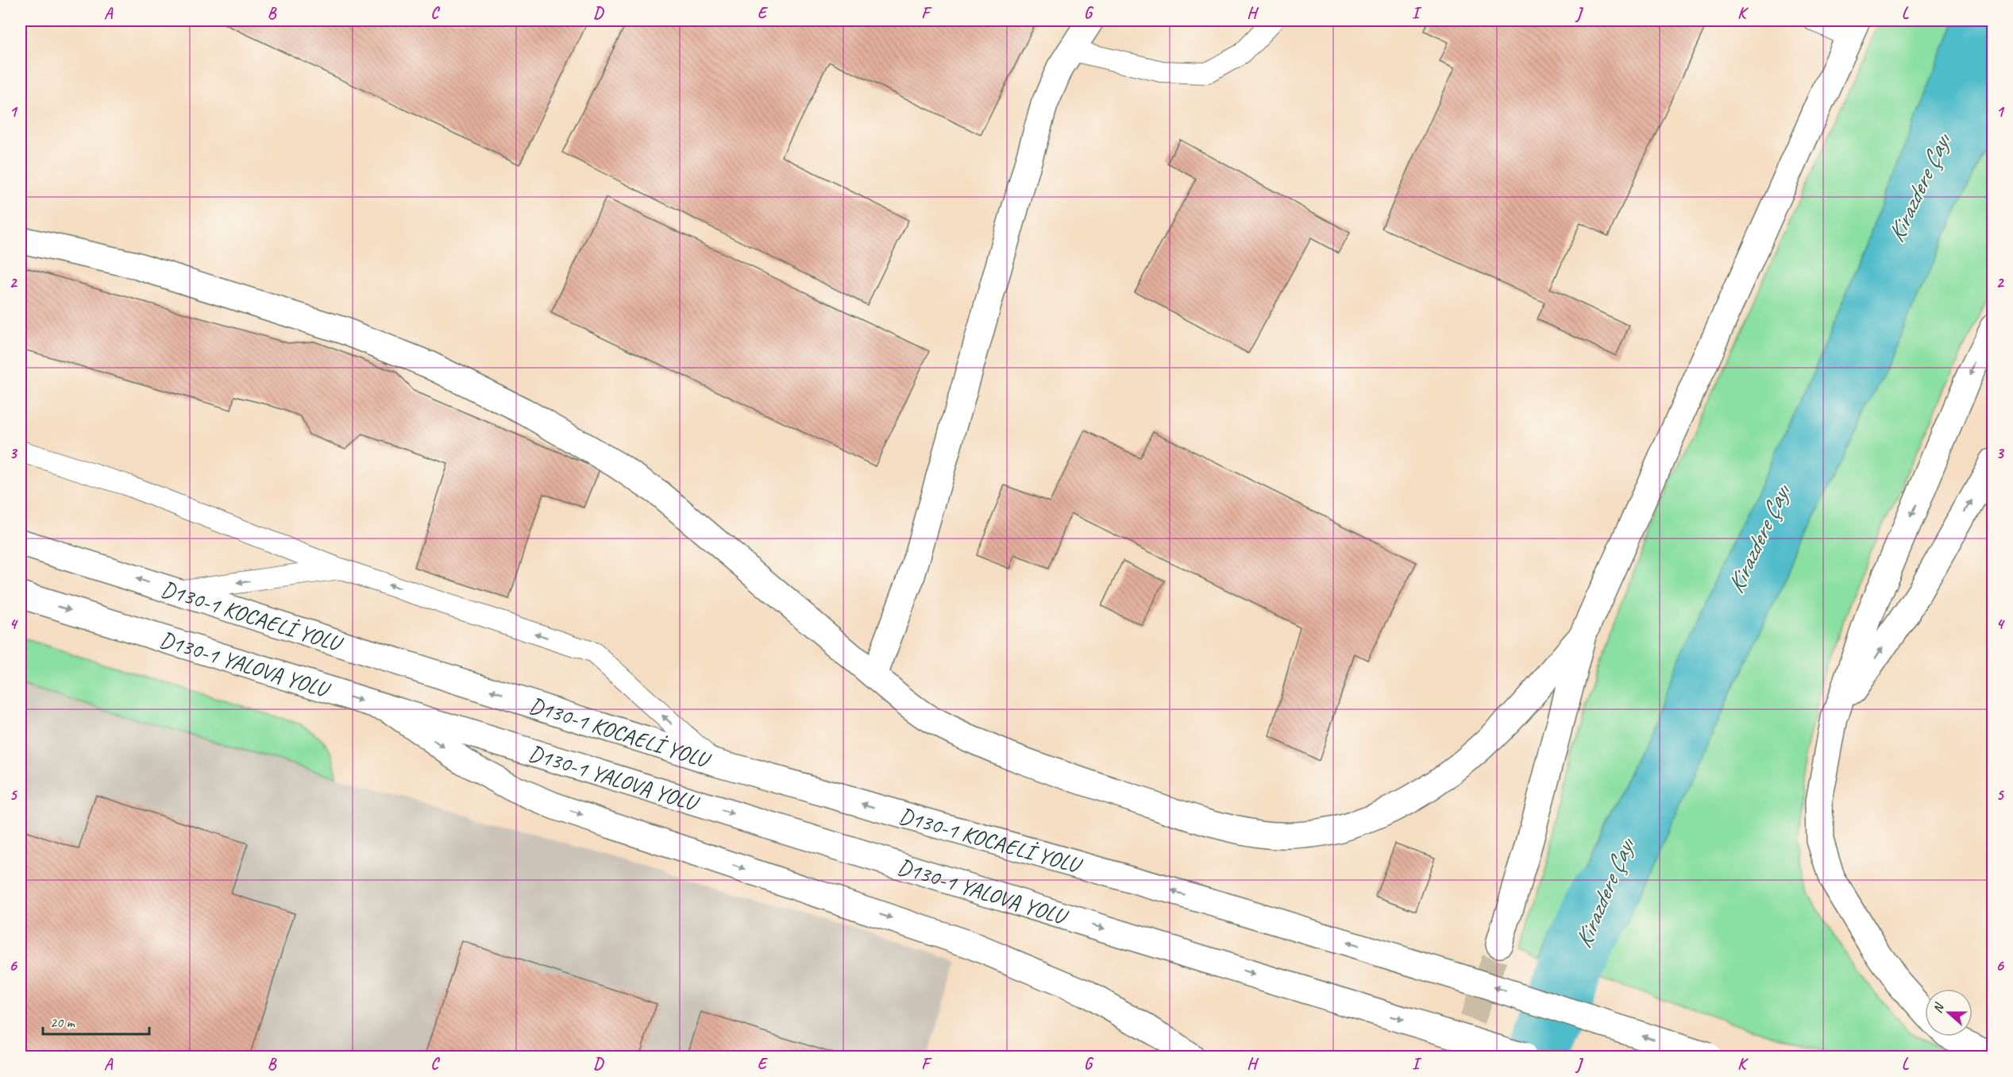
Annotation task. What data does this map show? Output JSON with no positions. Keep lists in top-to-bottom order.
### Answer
{
  "streets": {
    "main road": ["D130-1 KOCAELİ YOLU", "D130-1 YALOVA YOLU"]
  },
  "water": ["Kirazdere Çayı"],
  "scale_bar": "20 m",
  "north": "left",
  "grid": {
    "columns": [
      "A",
      "B",
      "C",
      "D",
      "E",
      "F",
      "G",
      "H",
      "I",
      "J",
      "K",
      "L"
    ],
    "rows": [
      "1",
      "2",
      "3",
      "4",
      "5",
      "6"
    ]
  }
}
